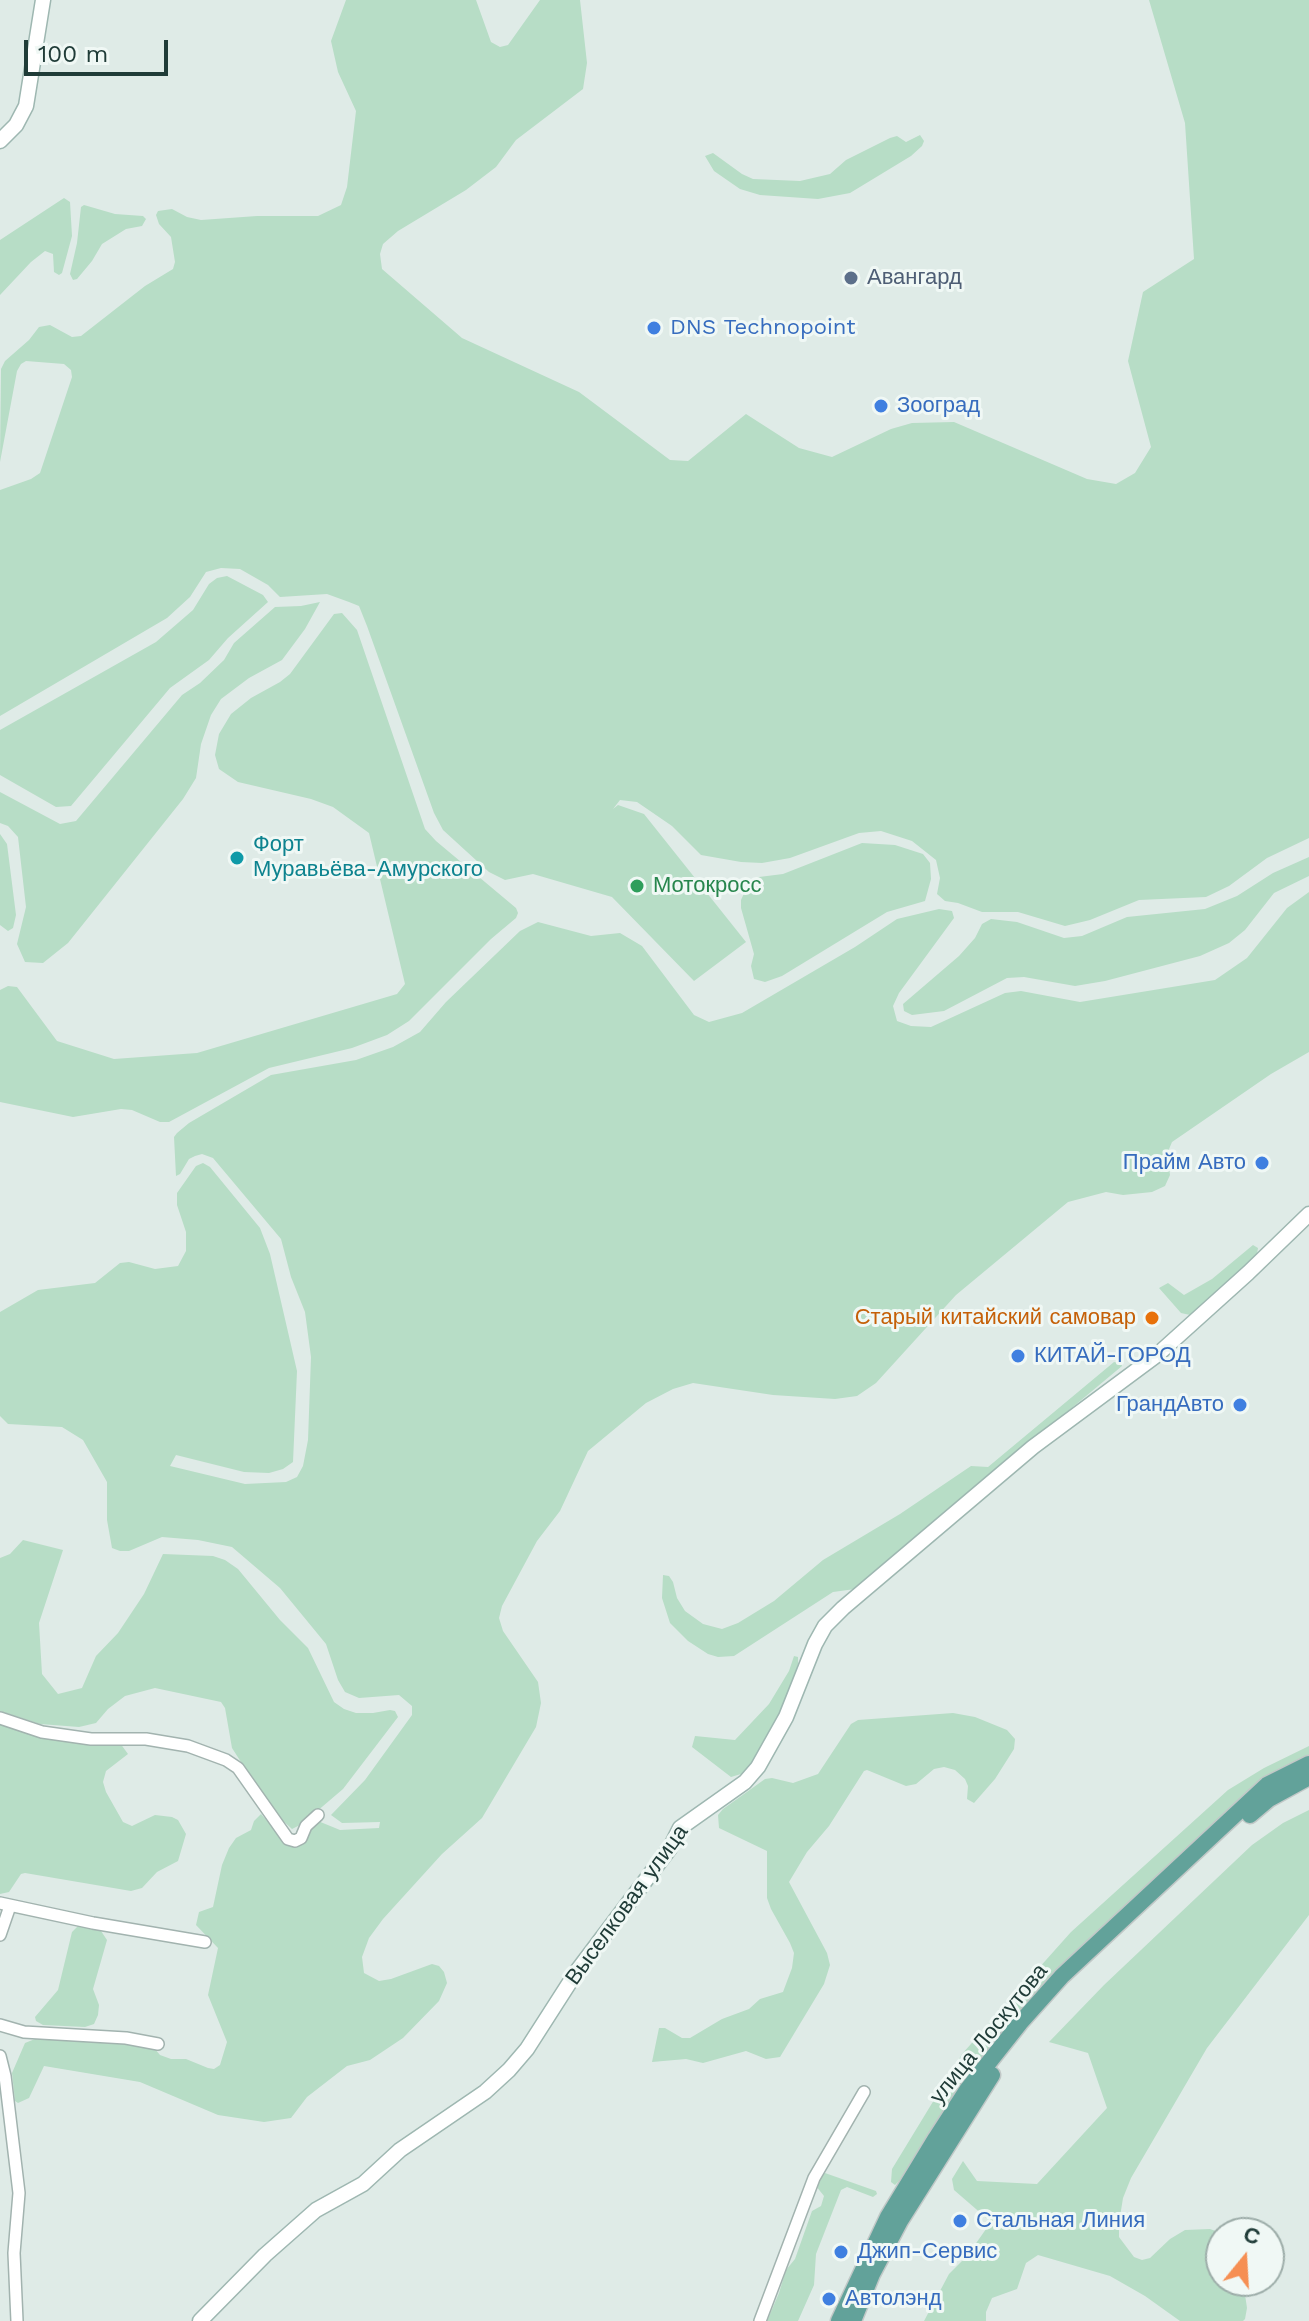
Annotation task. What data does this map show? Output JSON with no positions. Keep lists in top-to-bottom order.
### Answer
{
  "streets": {
    "main road": ["улица Лоскутова"],
    "street": ["Выселковая улица"]
  },
  "places": [
    "Авангард",
    "DNS Technopoint",
    "Зооград",
    "Форт Муравьёва-Амурского",
    "Мотокросс",
    "Прайм Авто",
    "Старый китайский самовар",
    "КИТАЙ-ГОРОД",
    "ГрандАвто",
    "Стальная Линия",
    "Джип-Сервис",
    "Автолэнд"
  ],
  "scale_bar": "100 m",
  "north": "top"
}
